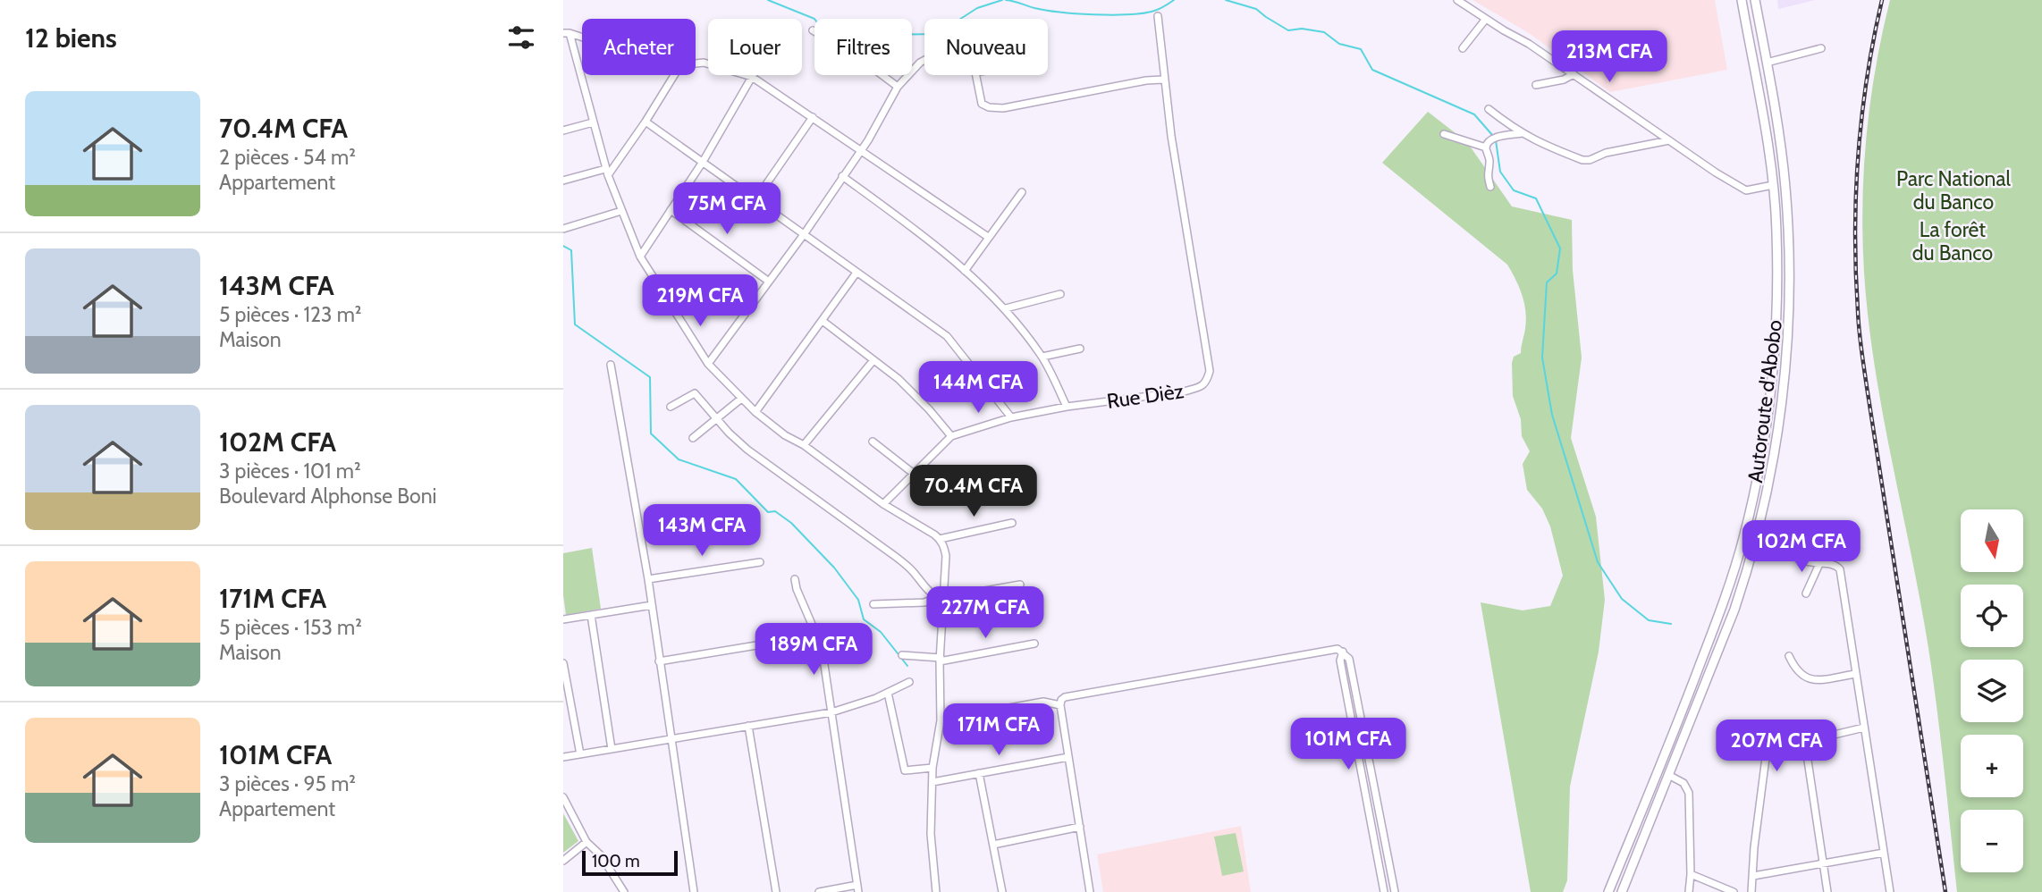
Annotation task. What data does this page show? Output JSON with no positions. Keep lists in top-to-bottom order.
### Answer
{
  "streets": {
    "main road": ["Autoroute d'Abobo"],
    "street": ["Rue Dièz"]
  },
  "parks": ["Parc National du Banco", "La forêt du Banco"],
  "scale_bar": "100 m",
  "north": "bottom",
  "page": {
    "heading": "12 biens",
    "chip": [
      "Acheter",
      "Louer",
      "Filtres",
      "Nouveau"
    ],
    "price": [
      "213M CFA",
      "75M CFA",
      "219M CFA",
      "144M CFA",
      "70.4M CFA",
      "143M CFA",
      "102M CFA",
      "227M CFA",
      "189M CFA",
      "171M CFA",
      "101M CFA",
      "207M CFA"
    ],
    "list": [
      {
        "name": "70.4M CFA",
        "note": "2 pièces · 54 m² · Appartement"
      },
      {
        "name": "143M CFA",
        "note": "5 pièces · 123 m² · Maison"
      },
      {
        "name": "102M CFA",
        "note": "3 pièces · 101 m² · Boulevard Alphonse Boni"
      },
      {
        "name": "171M CFA",
        "note": "5 pièces · 153 m² · Maison"
      },
      {
        "name": "101M CFA",
        "note": "3 pièces · 95 m² · Appartement"
      }
    ],
    "map_buttons": ["+", "−"],
    "scale": "100 m"
  }
}
